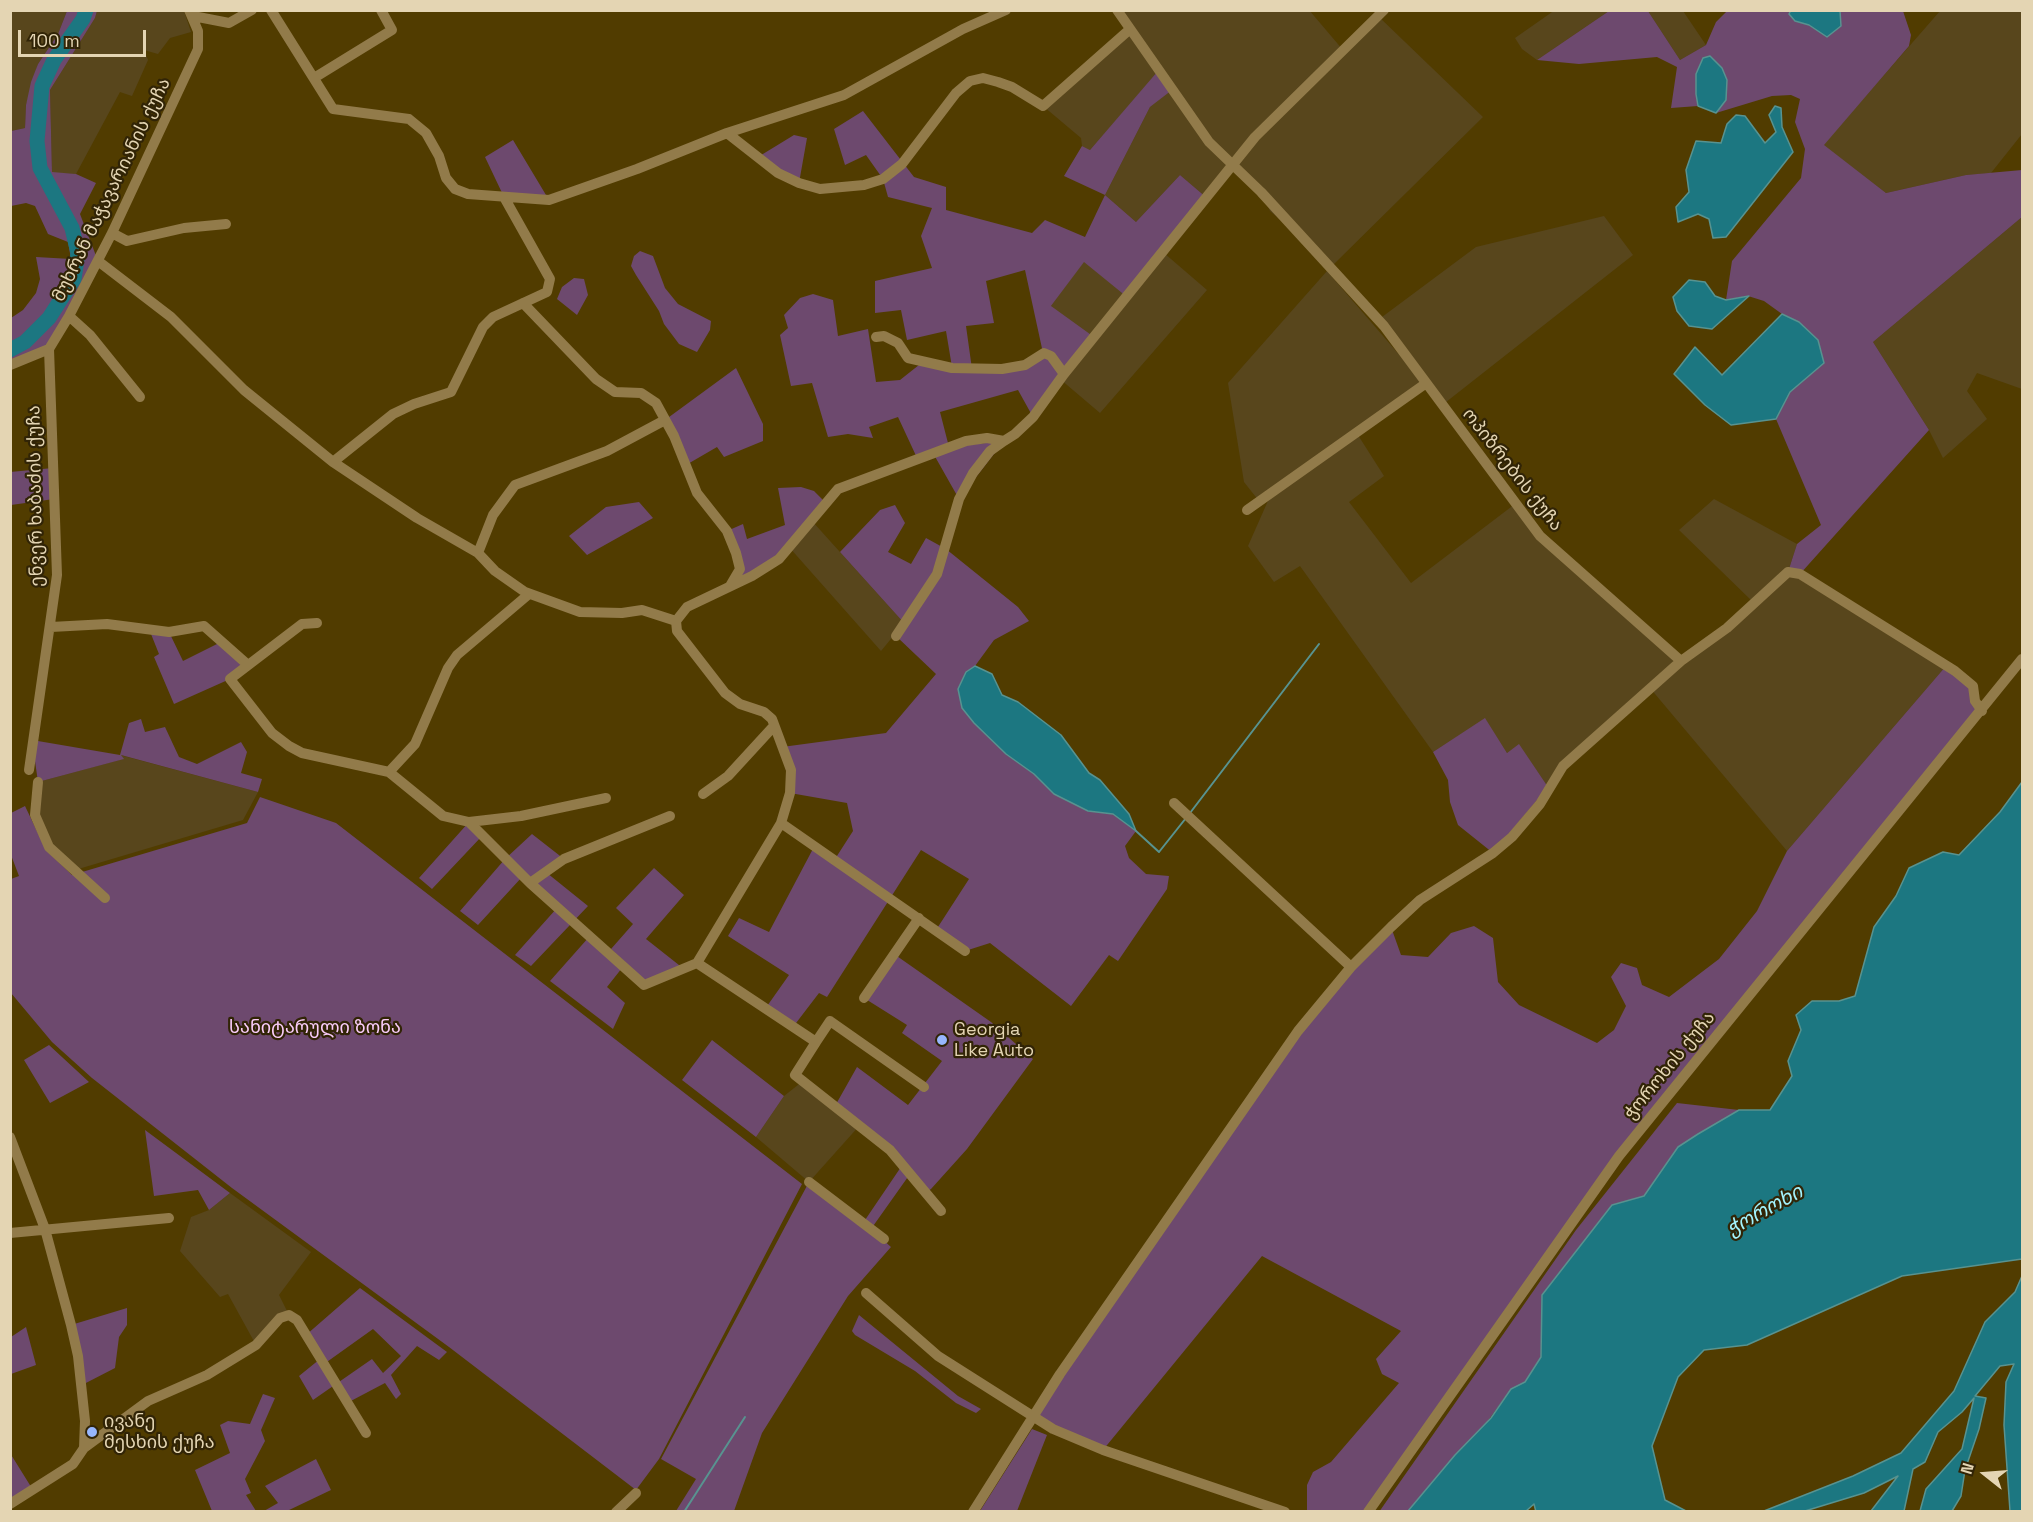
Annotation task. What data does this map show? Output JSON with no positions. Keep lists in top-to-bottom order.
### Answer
{
  "streets": {
    "street": [
      "მუხრან მაჭავარიანის ქუჩა",
      "ოპიზრების ქუჩა",
      "ენვერ ხაბაძის ქუჩა",
      "ჭოროხის ქუჩა"
    ]
  },
  "crossings": [
    ["მუხრან მაჭავარიანის ქუჩა", "ენვერ ხაბაძის ქუჩა"]
  ],
  "water": ["ჭოროხი"],
  "parks": ["სანიტარული ზონა"],
  "places": ["Georgia Like Auto", "ივანე მესხის ქუჩა"],
  "scale_bar": "100 m",
  "north": "left"
}
